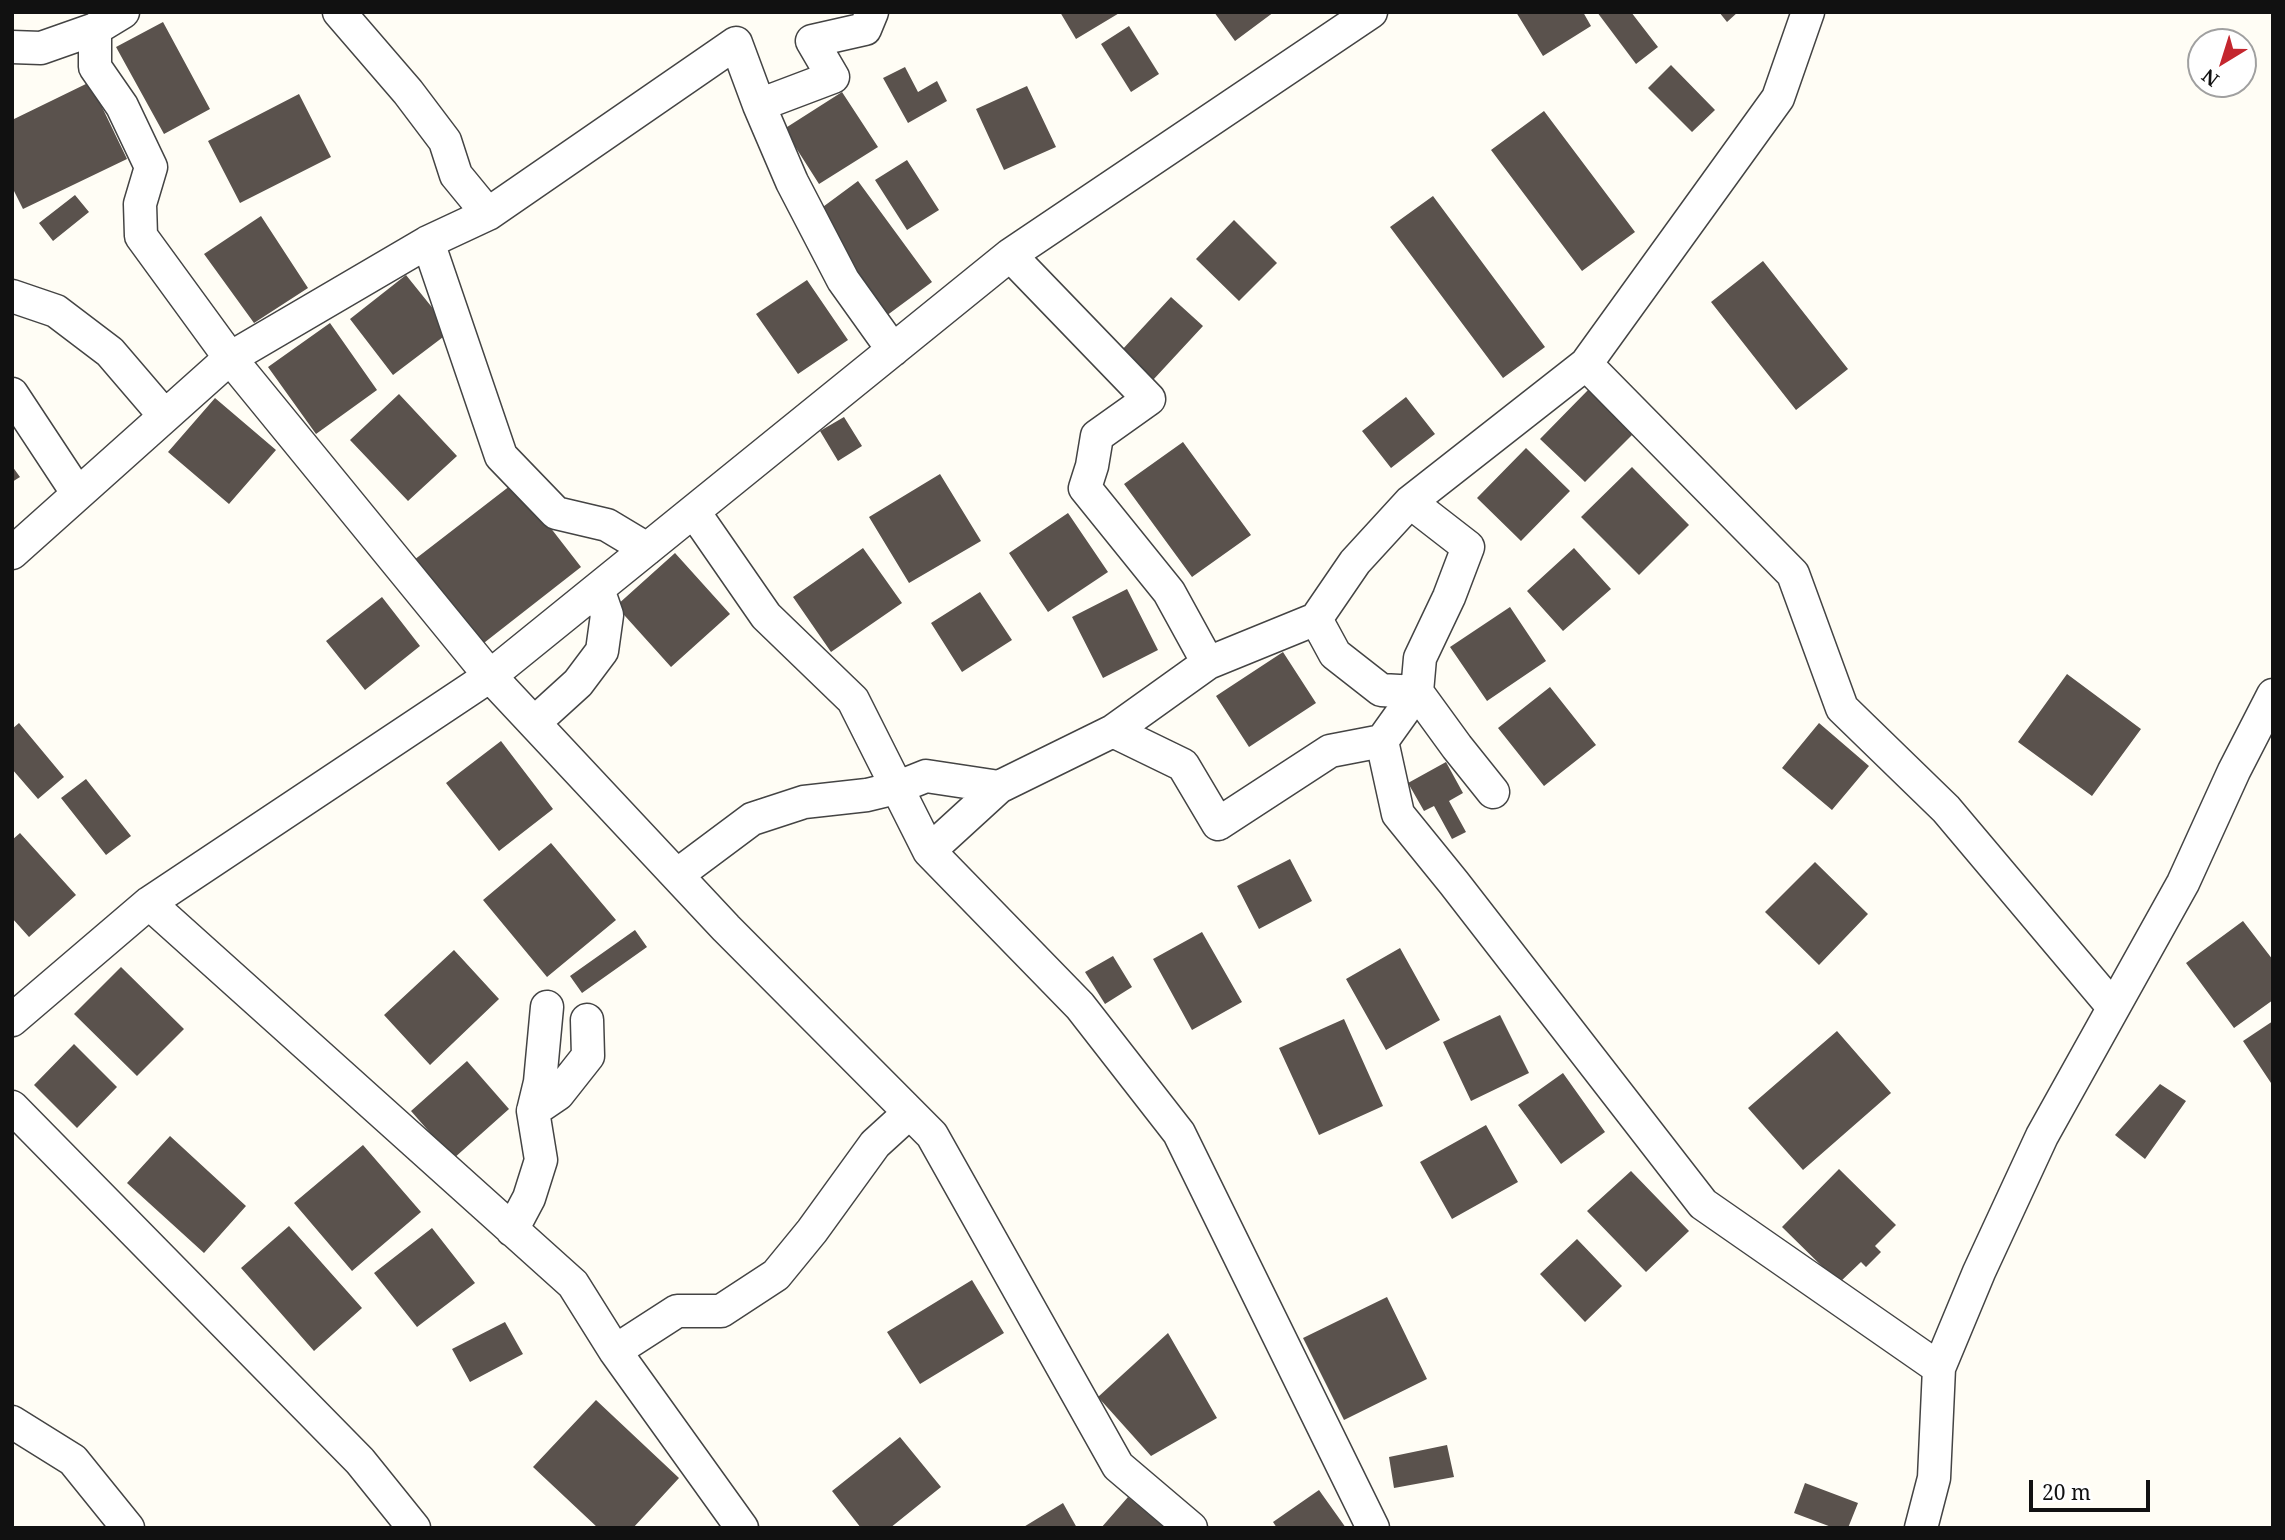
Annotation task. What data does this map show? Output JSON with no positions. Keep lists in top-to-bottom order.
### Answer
{
  "scale_bar": "20 m",
  "north": "bottom left"
}
